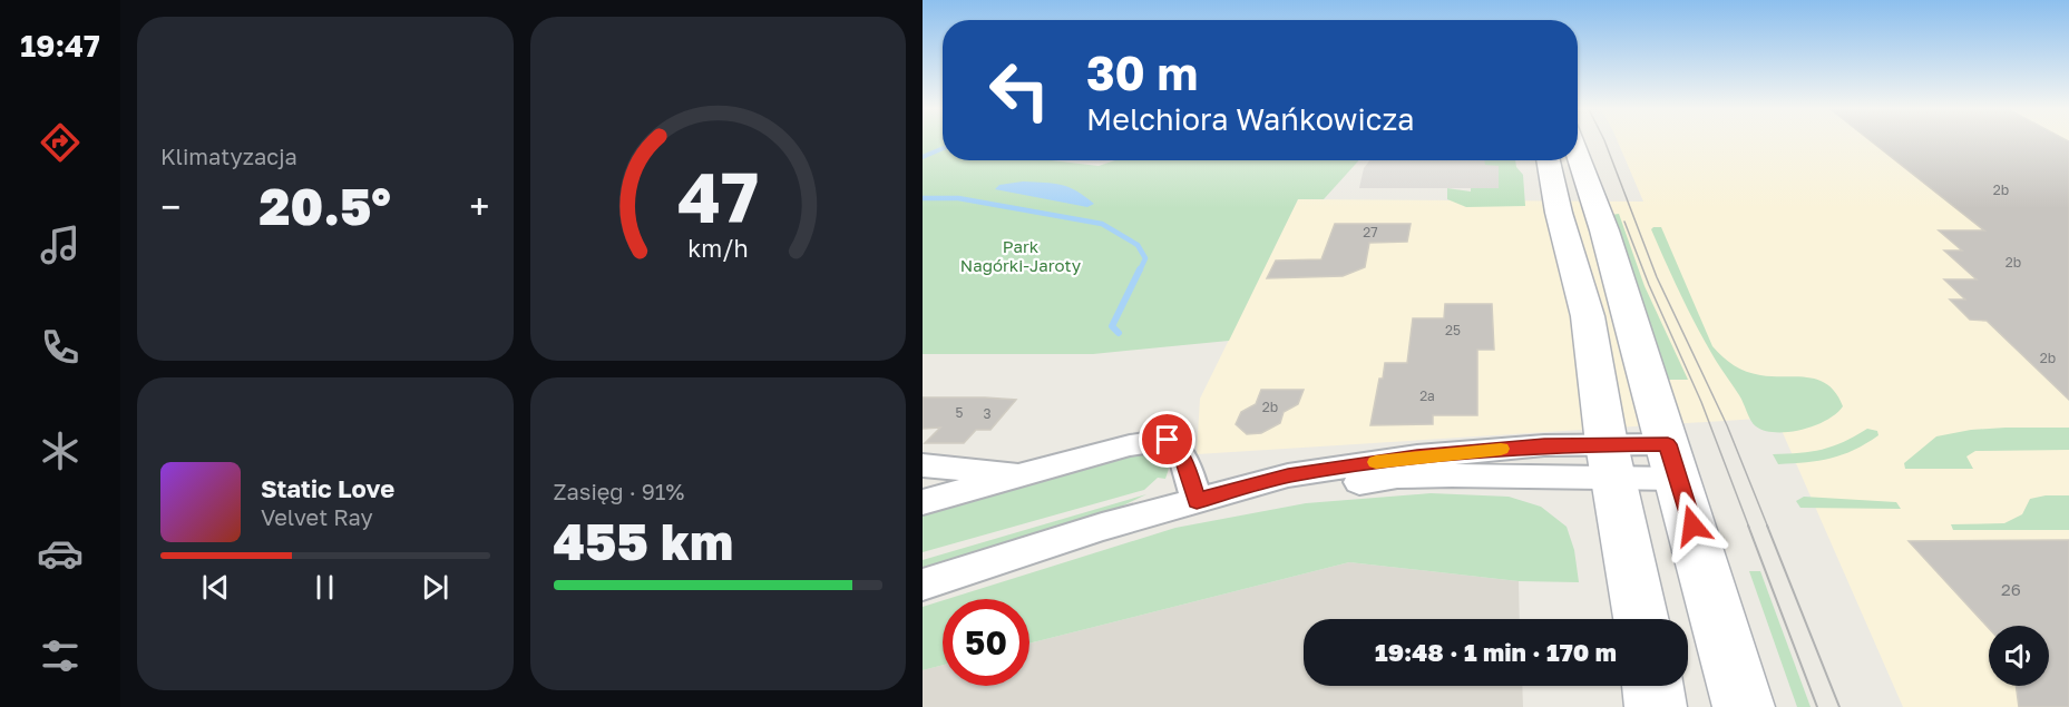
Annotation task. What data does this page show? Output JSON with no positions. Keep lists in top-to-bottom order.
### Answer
{
  "parks": ["Park Nagórki-Jaroty"],
  "house_numbers": [
    "2b",
    "27",
    "2b",
    "25",
    "2b",
    "2a",
    "2b",
    "5",
    "3",
    "26"
  ],
  "page": {
    "tabs": "19:47",
    "tile": [
      "Klimatyzacja",
      ["Zasięg · 91%", "455 km"]
    ],
    "turn": ["30 m", "Melchiora Wańkowicza"],
    "heat": ["−", "20.5°", "+"],
    "song": ["Static Love", "Velvet Ray"],
    "limit": "50",
    "trip": "19:48 · 1 min · 170 m",
    "gauge": ["47", "km/h"]
  }
}
